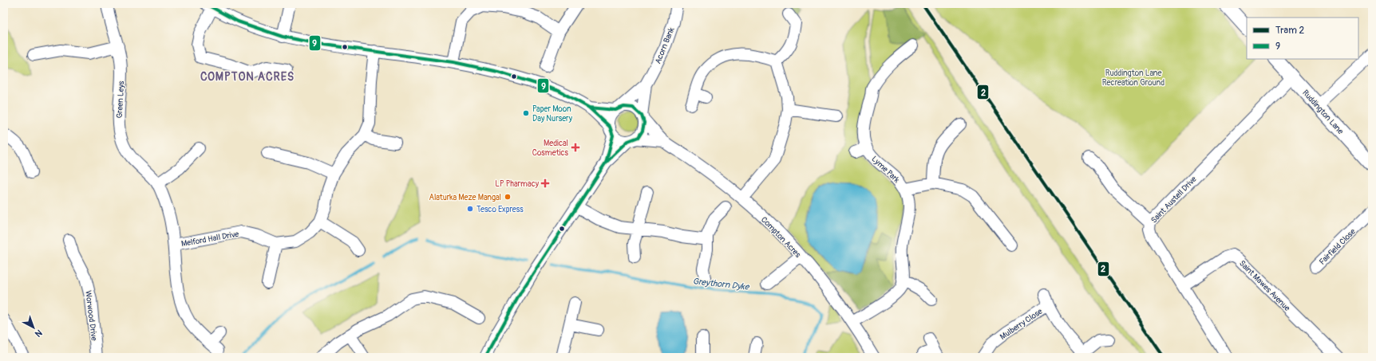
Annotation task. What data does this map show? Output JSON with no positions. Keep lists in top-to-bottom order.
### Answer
{
  "streets": {
    "main road": ["Ruddington Lane"],
    "street": [
      "Acorn Bank",
      "Green Leys",
      "Lyme Park",
      "Saint Austell Drive",
      "Compton Acres",
      "Melford Hall Drive",
      "Fairfield Close",
      "Saint Mawes Avenue",
      "Worwood Drive",
      "Mulberry Close"
    ]
  },
  "crossings": [
    ["Acorn Bank", "Compton Acres"],
    ["Green Leys", "Melford Hall Drive"],
    ["Ruddington Lane", "Saint Austell Drive"],
    ["Lyme Park", "Compton Acres"],
    ["Saint Austell Drive", "Saint Mawes Avenue"]
  ],
  "districts": ["COMPTON ACRES"],
  "water": ["Greythorn Dyke"],
  "parks": ["Ruddington Lane Recreation Ground"],
  "places": {
    "other": ["Paper Moon Day Nursery", "Alaturka Meze Mangal", "Tesco Express"],
    "health": ["Medical Cosmetics", "LP Pharmacy"]
  },
  "lines": ["tram line 2", "transit line 9"],
  "legend": ["Tram 2", "9"],
  "north": "bottom right"
}
